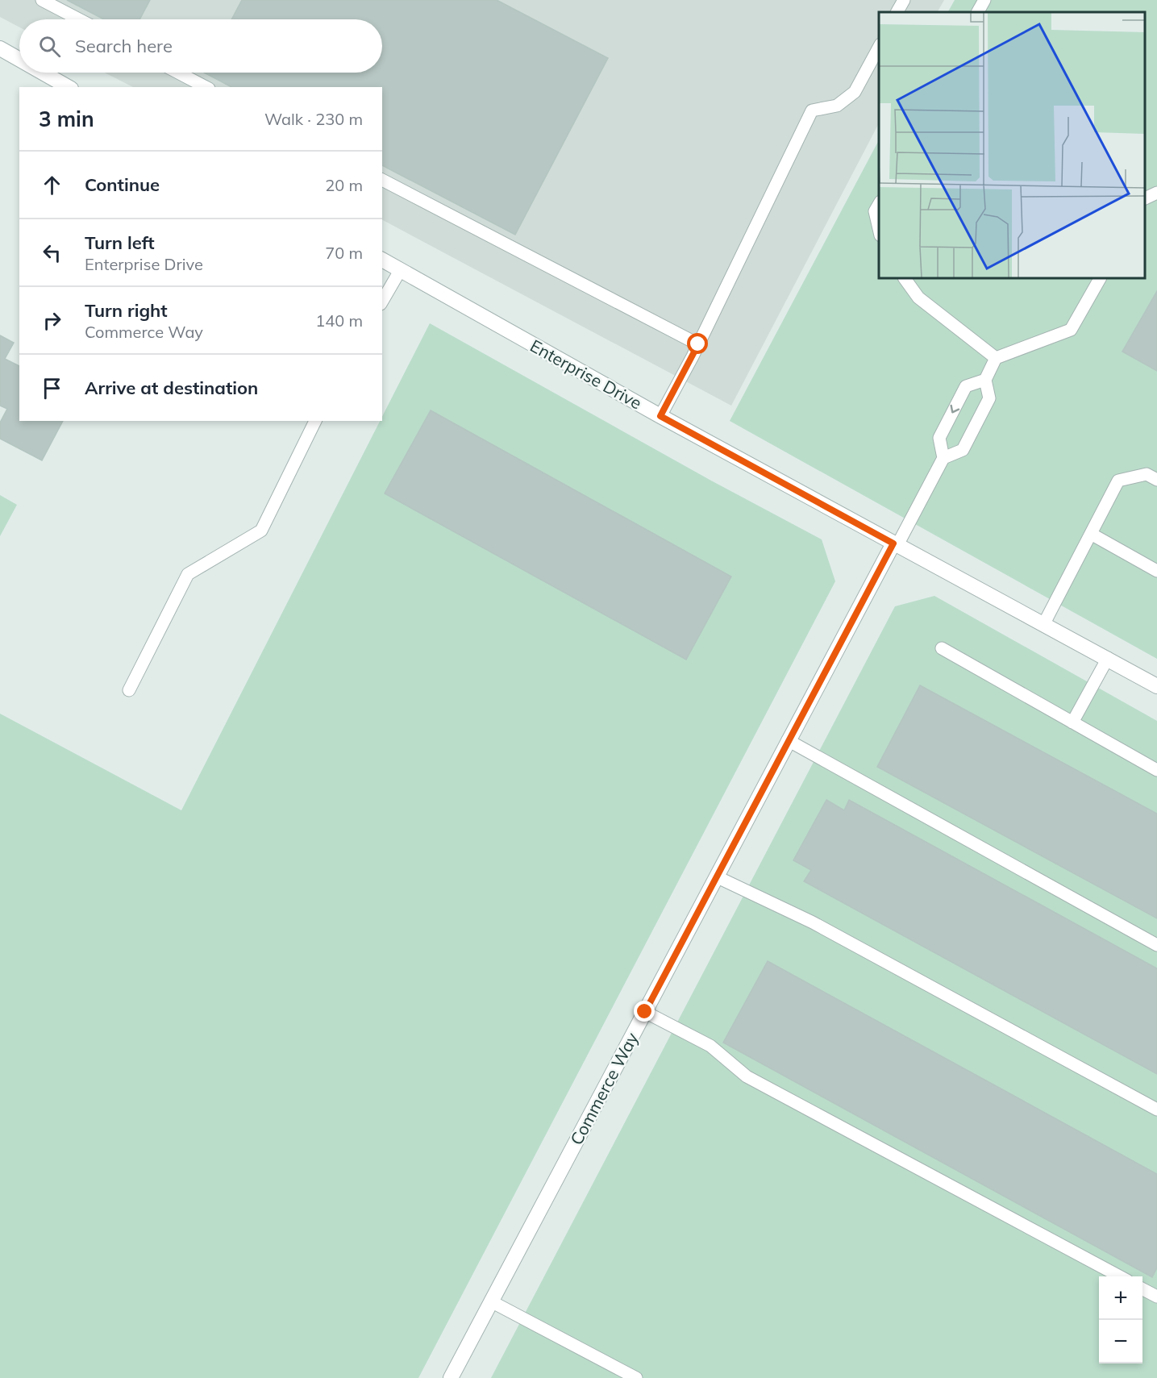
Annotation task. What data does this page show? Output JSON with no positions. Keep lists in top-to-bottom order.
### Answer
{
  "streets": {
    "street": ["Enterprise Drive", "Commerce Way"]
  },
  "crossings": [
    ["Enterprise Drive", "Commerce Way"]
  ],
  "page": {
    "search": "Search here",
    "heading": ["3 min", "Walk · 230 m"],
    "list": [
      ["Continue", "20 m"],
      ["Turn left", "Enterprise Drive", "70 m"],
      ["Turn right", "Commerce Way", "140 m"],
      "Arrive at destination"
    ],
    "map_buttons": ["+", "−"]
  }
}
